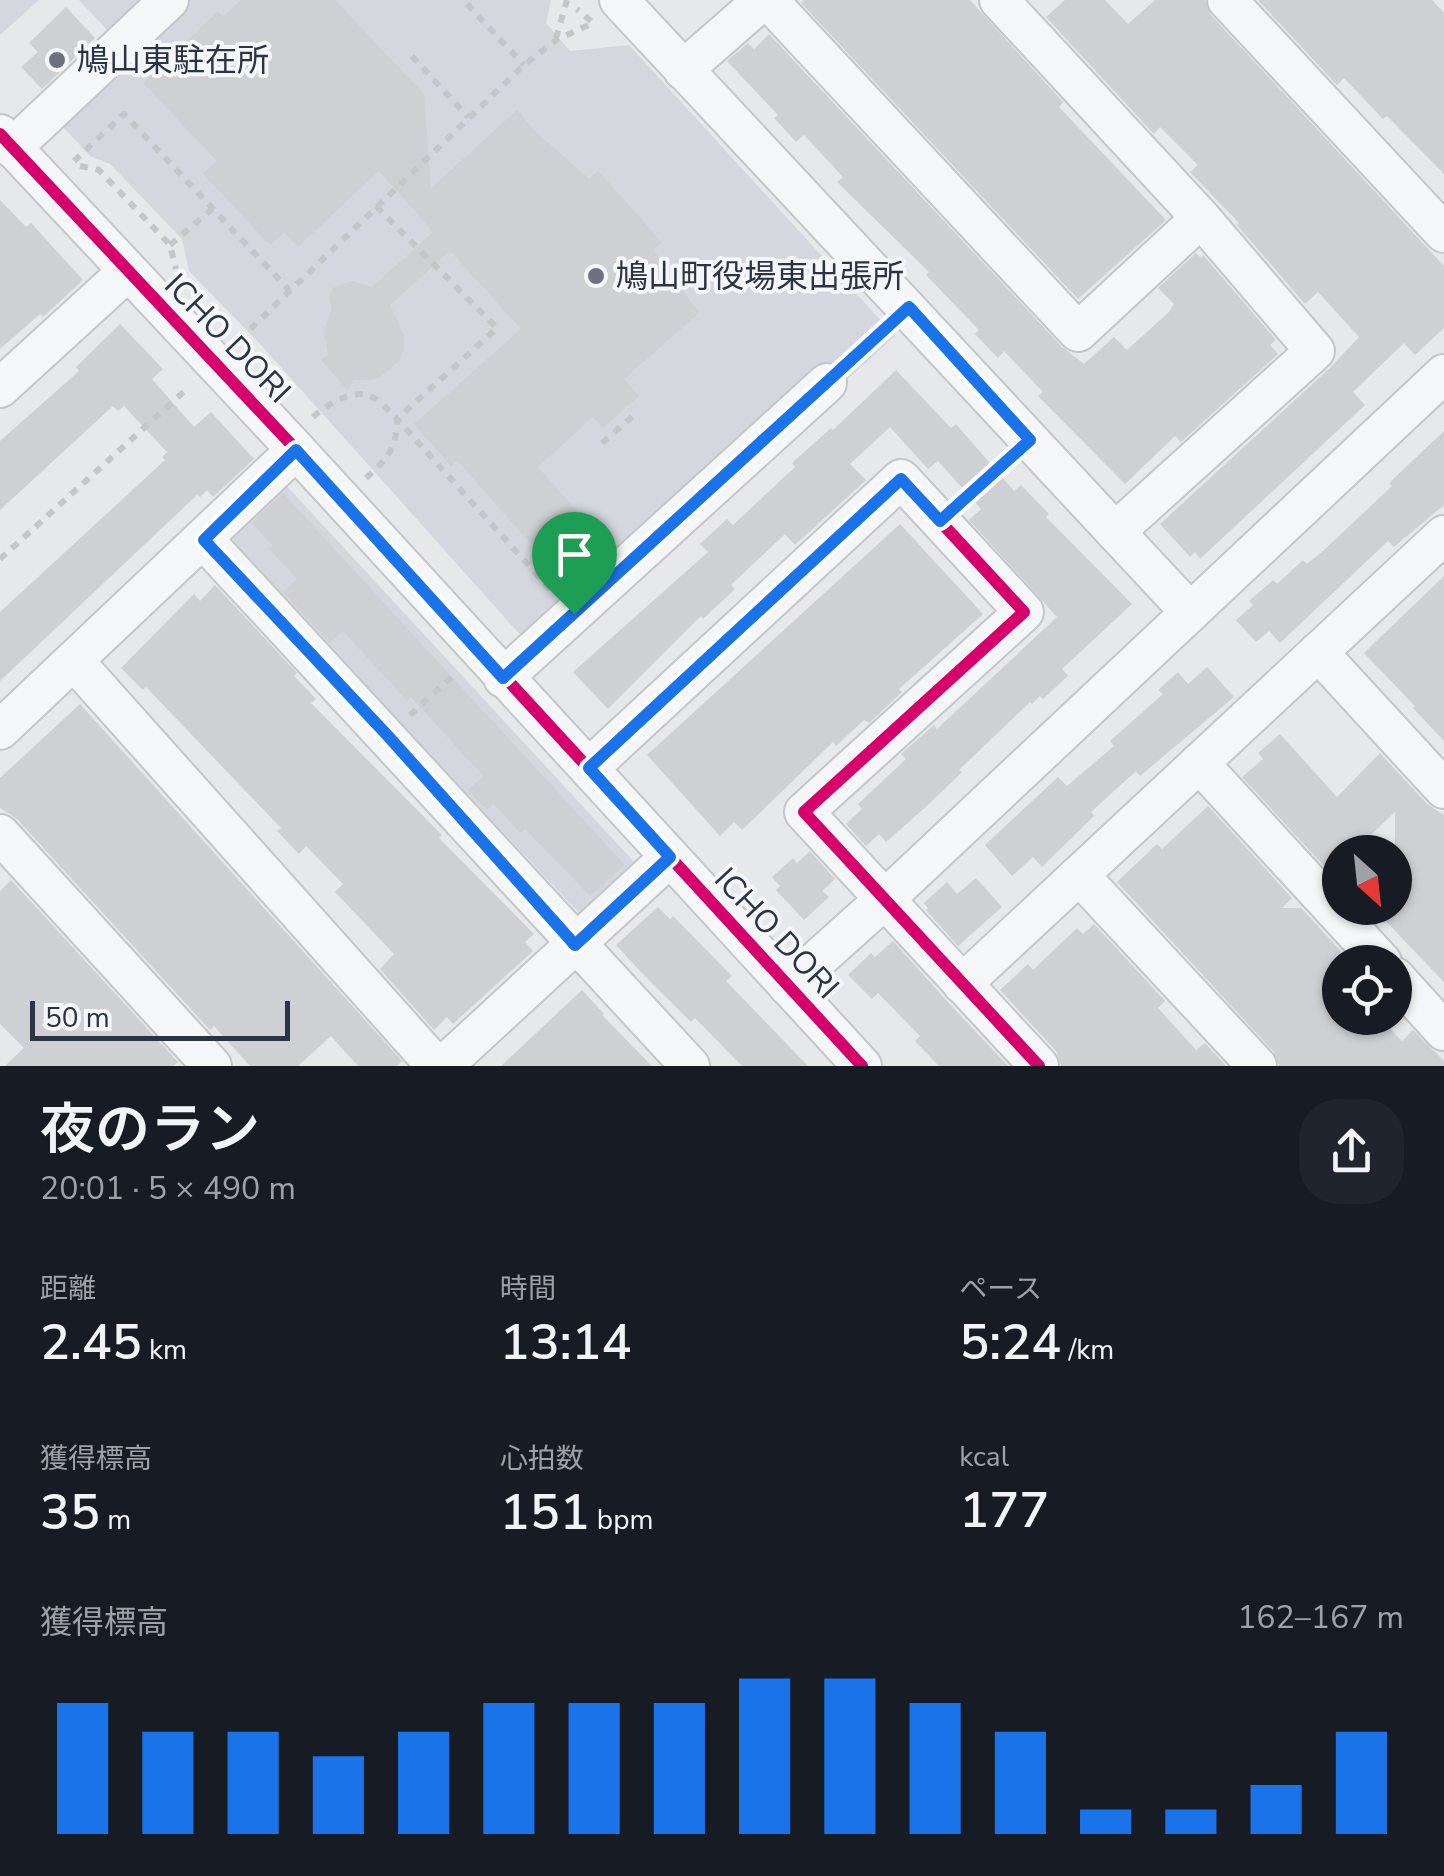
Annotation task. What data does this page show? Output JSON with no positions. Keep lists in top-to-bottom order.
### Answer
{
  "streets": {
    "street": ["ICHO DORI"]
  },
  "places": ["鳩山東駐在所", "鳩山町役場東出張所"],
  "scale_bar": "50 m",
  "north": "bottom right",
  "page": {
    "scale": "50 m",
    "heading": ["夜のラン", "20:01 · 5 × 490 m"],
    "stats": [
      ["距離", "2.45 km"],
      ["時間", "13:14"],
      ["ペース", "5:24 /km"],
      ["獲得標高", "35 m"],
      ["心拍数", "151 bpm"],
      ["kcal", "177"]
    ],
    "chart": ["獲得標高", "162–167 m"]
  }
}
